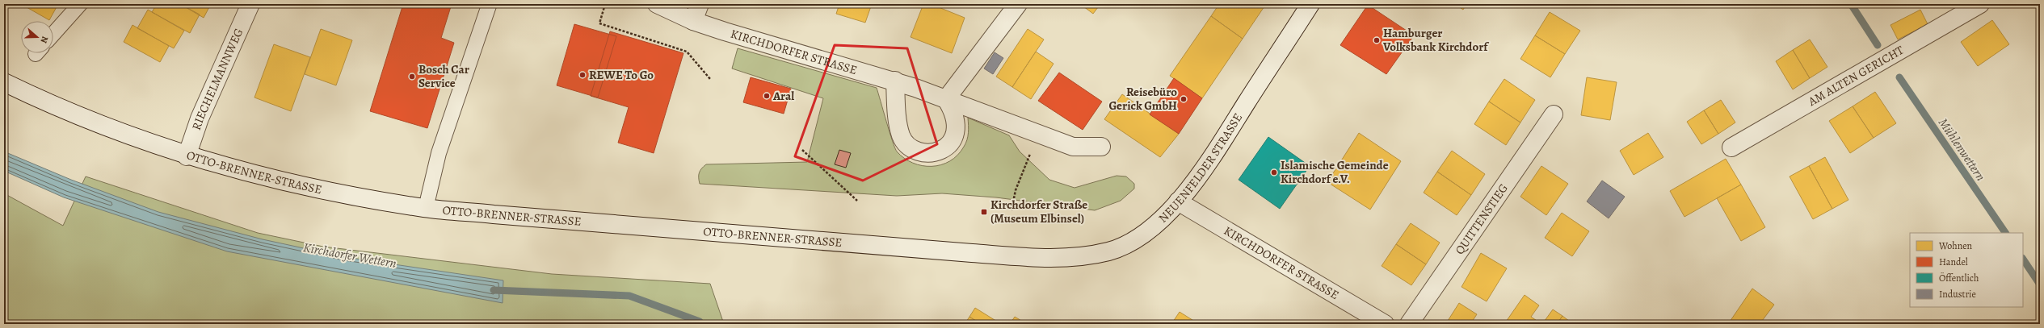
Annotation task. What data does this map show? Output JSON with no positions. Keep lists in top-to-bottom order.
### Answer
{
  "streets": {
    "street": [
      "KIRCHDORFER STRASSE",
      "AM ALTEN GERICHT",
      "RIECHELMANNWEG",
      "NEUENFELDER STRASSE",
      "OTTO-BRENNER-STRASSE",
      "QUITTENSTIEG"
    ]
  },
  "crossings": [
    ["KIRCHDORFER STRASSE", "NEUENFELDER STRASSE"],
    ["RIECHELMANNWEG", "OTTO-BRENNER-STRASSE"],
    ["NEUENFELDER STRASSE", "OTTO-BRENNER-STRASSE"]
  ],
  "water": ["Mühlenwettern", "Kirchdorfer Wettern"],
  "places": {
    "other": [
      "Hamburger Volksbank Kirchdorf",
      "REWE To Go",
      "Bosch Car Service",
      "Aral",
      "Reisebüro Gerick GmbH",
      "Islamische Gemeinde Kirchdorf e.V."
    ],
    "transit": ["Kirchdorfer Straße (Museum Elbinsel)"]
  },
  "legend": [
    "Wohnen",
    "Handel",
    "Öffentlich",
    "Industrie"
  ],
  "north": "right"
}
